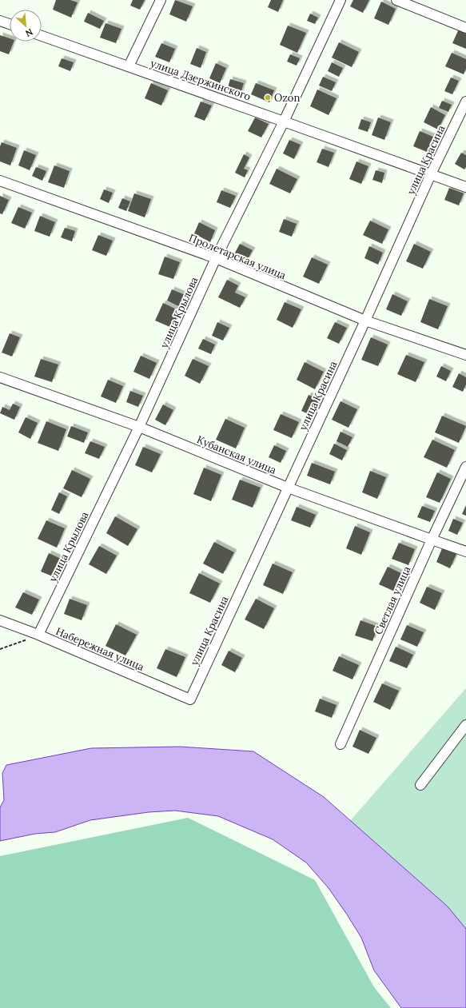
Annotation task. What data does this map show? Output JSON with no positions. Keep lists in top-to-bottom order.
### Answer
{
  "streets": {
    "street": [
      "улица Дзержинского",
      "улица Красина",
      "Пролетарская улица",
      "улица Крылова",
      "Кубанская улица",
      "Светлая улица",
      "Набережная улица"
    ]
  },
  "crossings": [
    ["улица Дзержинского", "улица Красина"],
    ["улица Дзержинского", "улица Крылова"],
    ["улица Красина", "Пролетарская улица"],
    ["улица Красина", "Кубанская улица"],
    ["улица Красина", "Набережная улица"],
    ["Пролетарская улица", "улица Крылова"],
    ["улица Крылова", "Кубанская улица"],
    ["улица Крылова", "Набережная улица"],
    ["Кубанская улица", "Светлая улица"]
  ],
  "places": ["Ozon"],
  "north": "bottom right"
}
